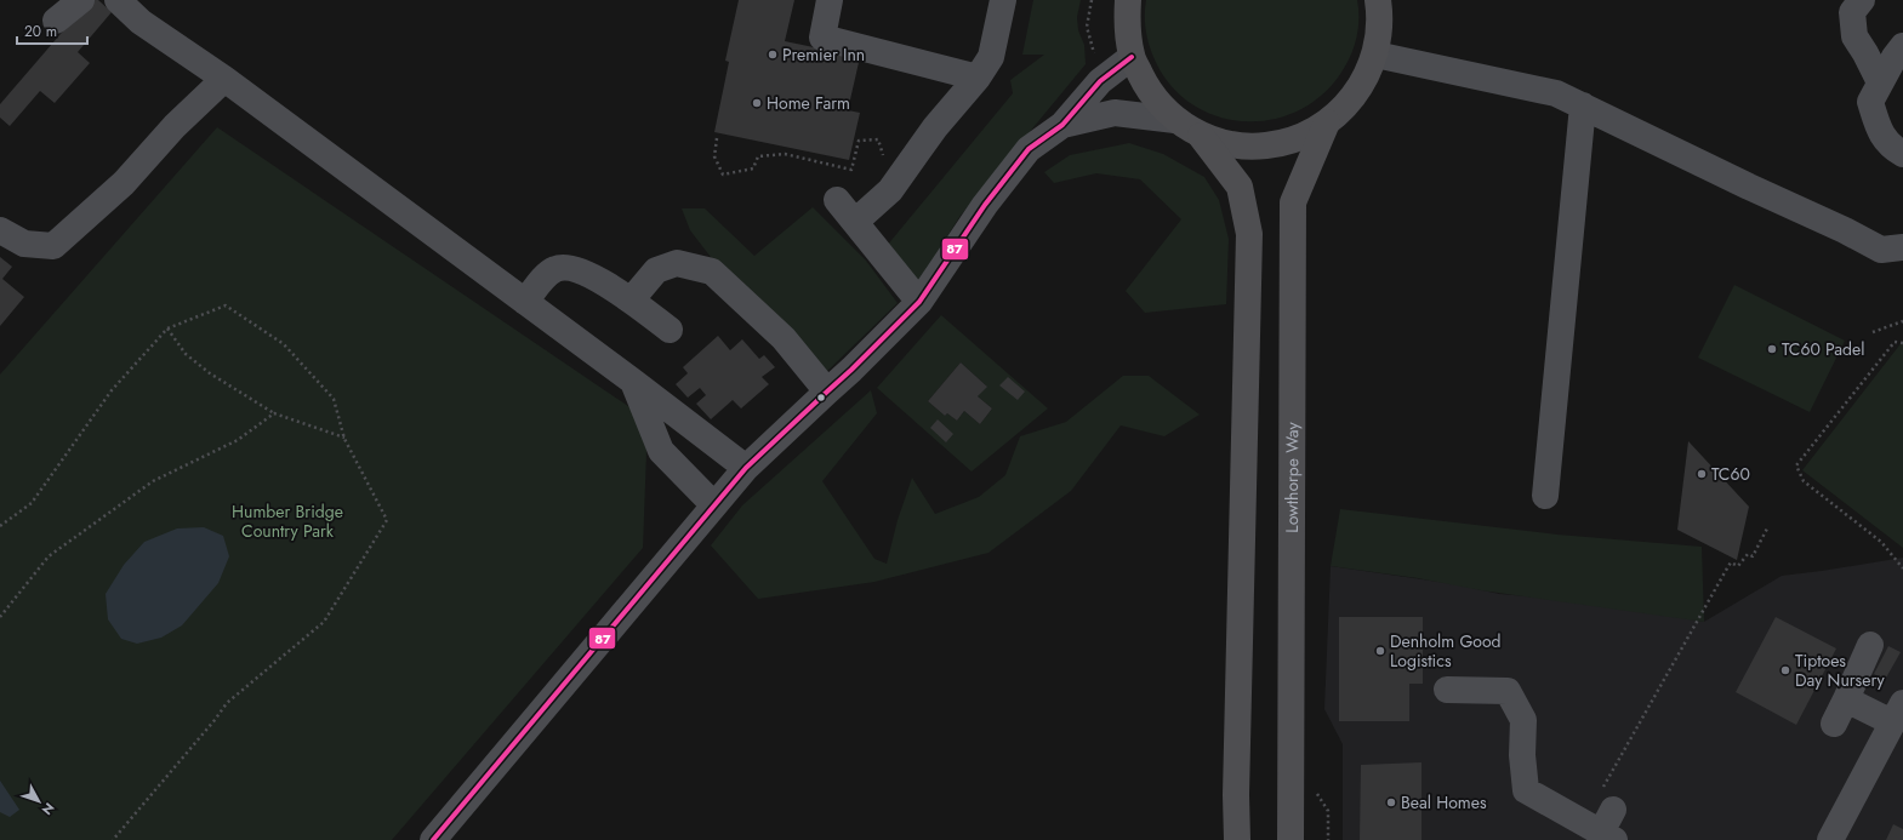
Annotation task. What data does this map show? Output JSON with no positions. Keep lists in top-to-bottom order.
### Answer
{
  "streets": {
    "highway": ["Lowthorpe Way"]
  },
  "parks": ["Humber Bridge Country Park"],
  "places": [
    "Premier Inn",
    "Home Farm",
    "TC60 Padel",
    "TC60",
    "Denholm Good Logistics",
    "Tiptoes Day Nursery",
    "Beal Homes"
  ],
  "lines": ["transit line 87"],
  "scale_bar": "20 m",
  "north": "bottom right"
}
